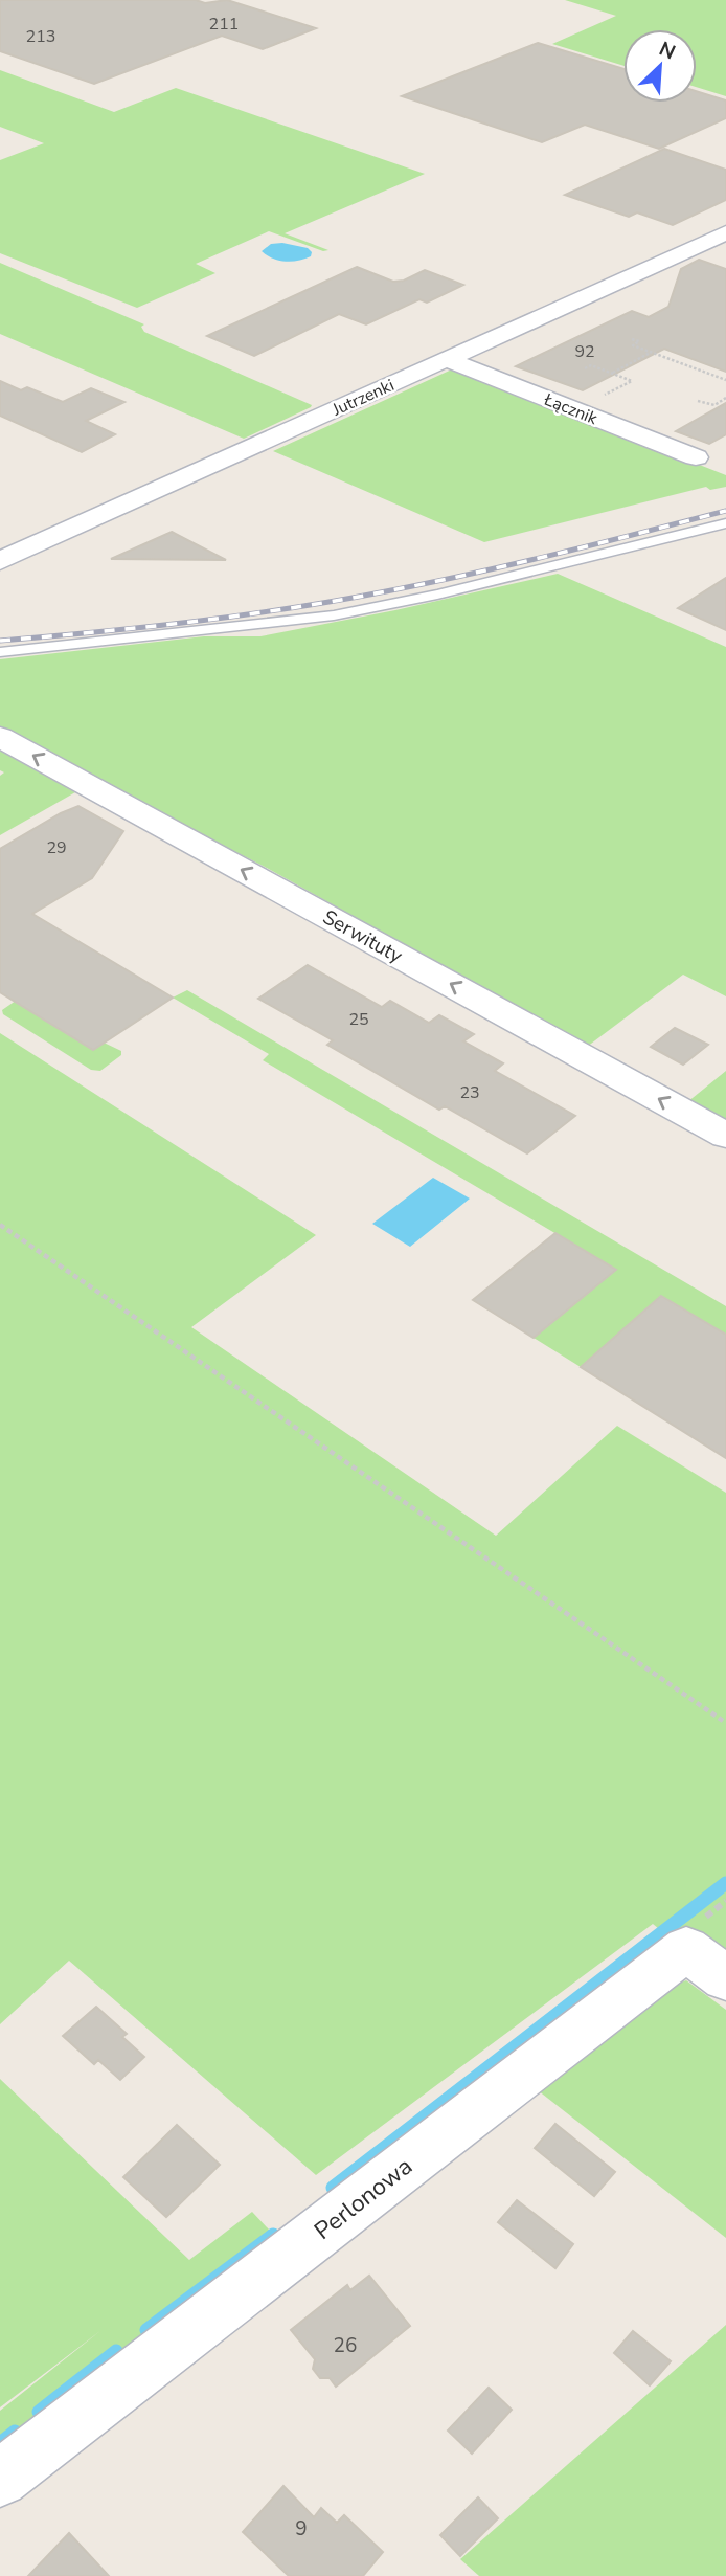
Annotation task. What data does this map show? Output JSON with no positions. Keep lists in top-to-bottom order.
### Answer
{
  "streets": {
    "street": [
      "Jutrzenki",
      "Łącznik",
      "Serwituty",
      "Perlonowa"
    ]
  },
  "crossings": [
    ["Jutrzenki", "Łącznik"]
  ],
  "one_way": ["Serwituty"],
  "house_numbers": [
    "211",
    "213",
    "92",
    "29",
    "25",
    "23",
    "26",
    "9"
  ],
  "north": "top right"
}
